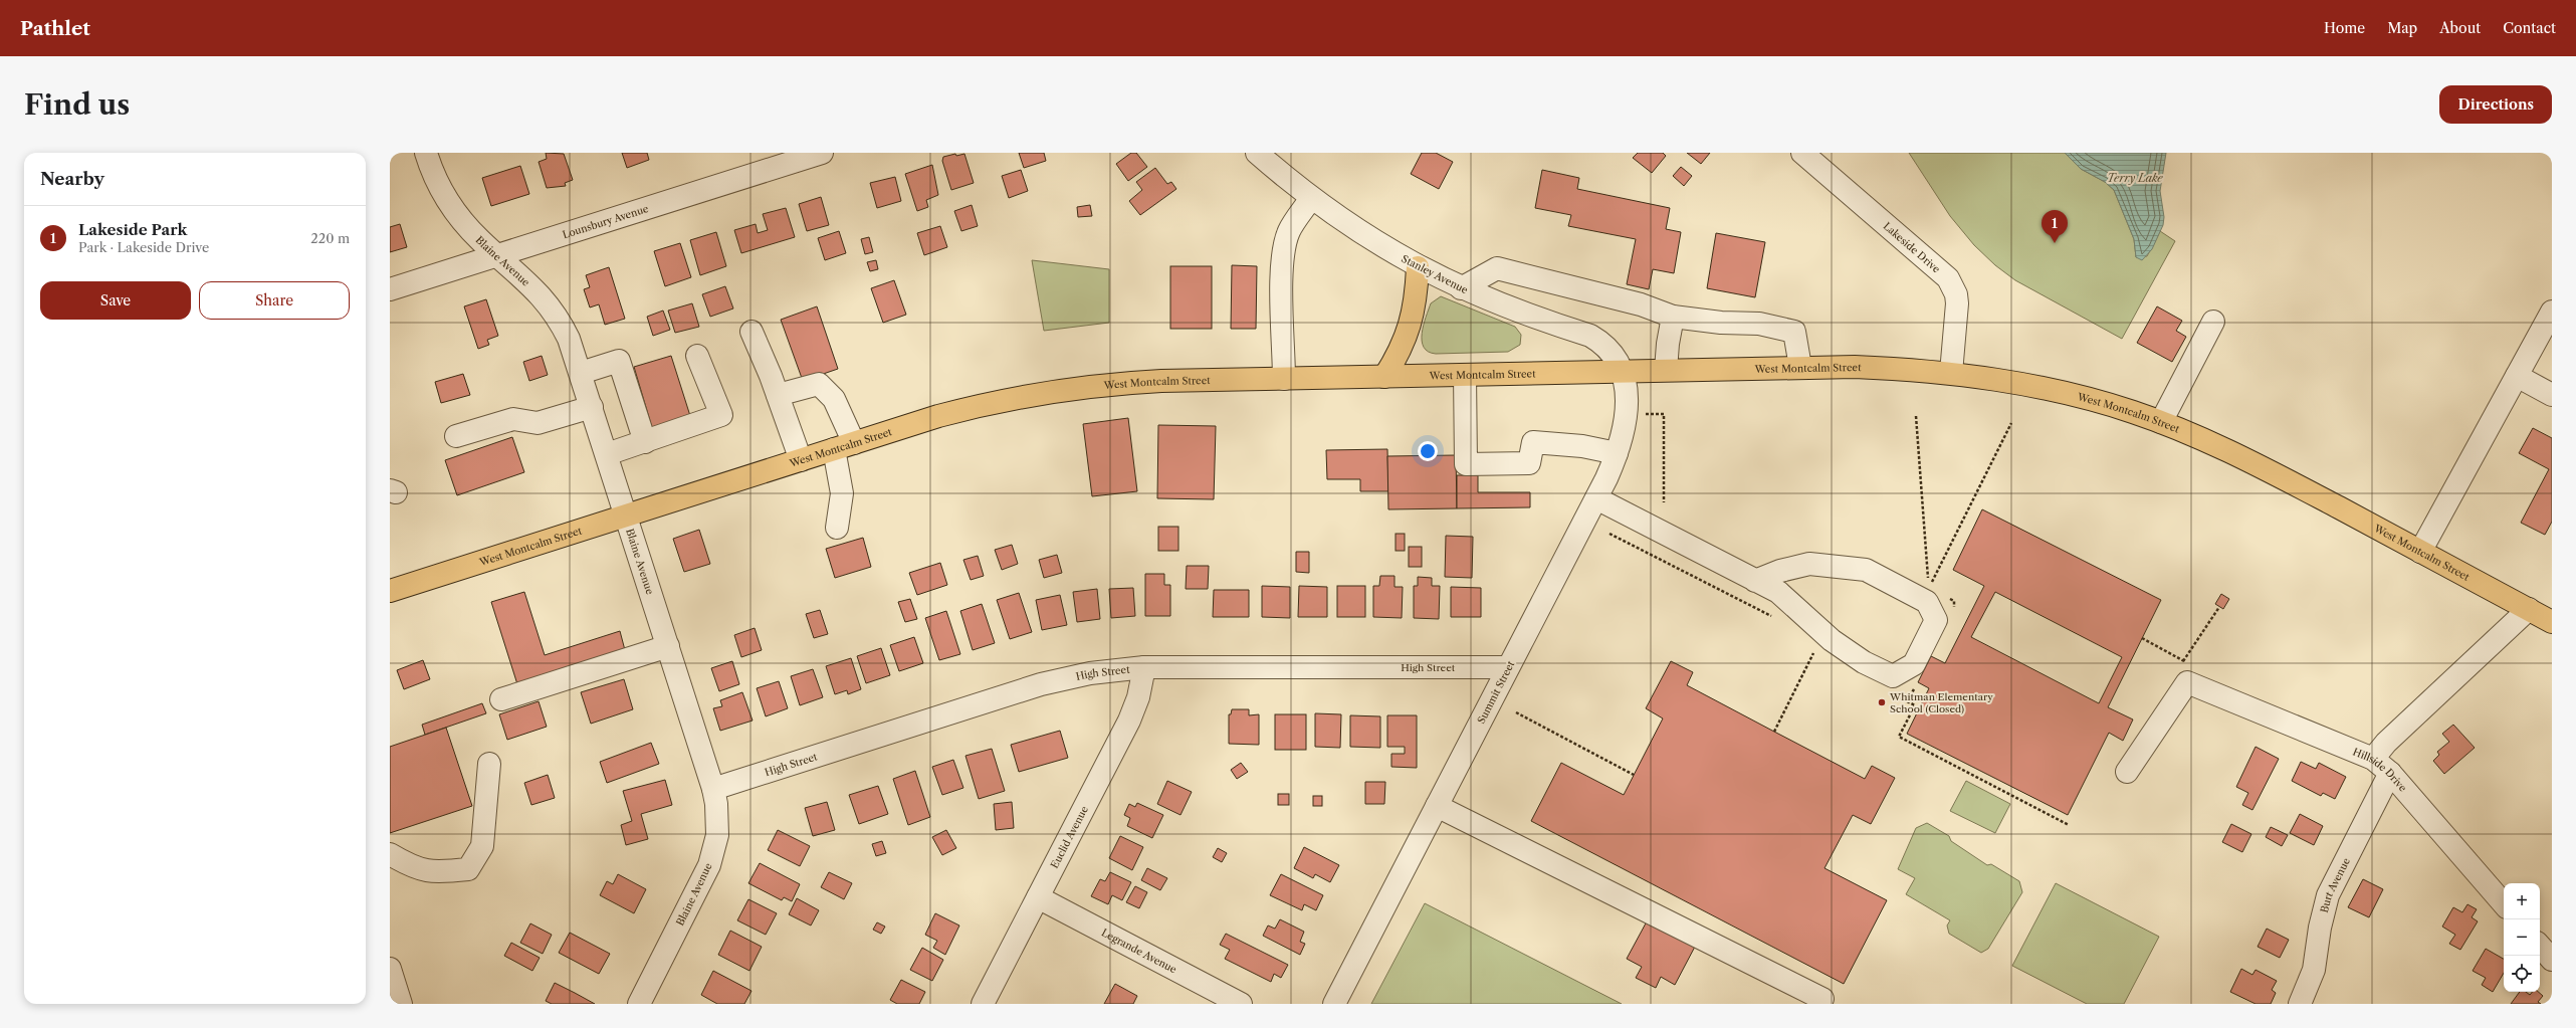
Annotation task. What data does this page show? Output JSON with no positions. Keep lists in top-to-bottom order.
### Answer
{
  "streets": {
    "main road": ["West Montcalm Street"],
    "street": [
      "Lounsbury Avenue",
      "Lakeside Drive",
      "Blaine Avenue",
      "Stanley Avenue",
      "High Street",
      "Summit Street",
      "Hillside Drive",
      "Euclid Avenue",
      "Burt Avenue",
      "Legrande Avenue"
    ]
  },
  "crossings": [
    ["Lounsbury Avenue", "Blaine Avenue"],
    ["Lakeside Drive", "West Montcalm Street"],
    ["Blaine Avenue", "West Montcalm Street"],
    ["Blaine Avenue", "High Street"],
    ["Stanley Avenue", "West Montcalm Street"],
    ["Stanley Avenue", "Summit Street"],
    ["West Montcalm Street", "Summit Street"],
    ["High Street", "Summit Street"],
    ["High Street", "Euclid Avenue"],
    ["Hillside Drive", "Burt Avenue"],
    ["Euclid Avenue", "Legrande Avenue"]
  ],
  "water": ["Terry Lake"],
  "places": ["Whitman Elementary School (Closed)"],
  "page": {
    "header": "Pathlet",
    "nav": [
      "Home",
      "Map",
      "About",
      "Contact"
    ],
    "buttons": [
      "Directions",
      ["Save", "Share"]
    ],
    "title": "Find us",
    "heading": "Nearby",
    "list": [
      {
        "mark": "1",
        "name": "Lakeside Park",
        "note": "Park · Lakeside Drive",
        "value": "220 m"
      }
    ],
    "pins": "1",
    "map_buttons": ["+", "−"]
  }
}
